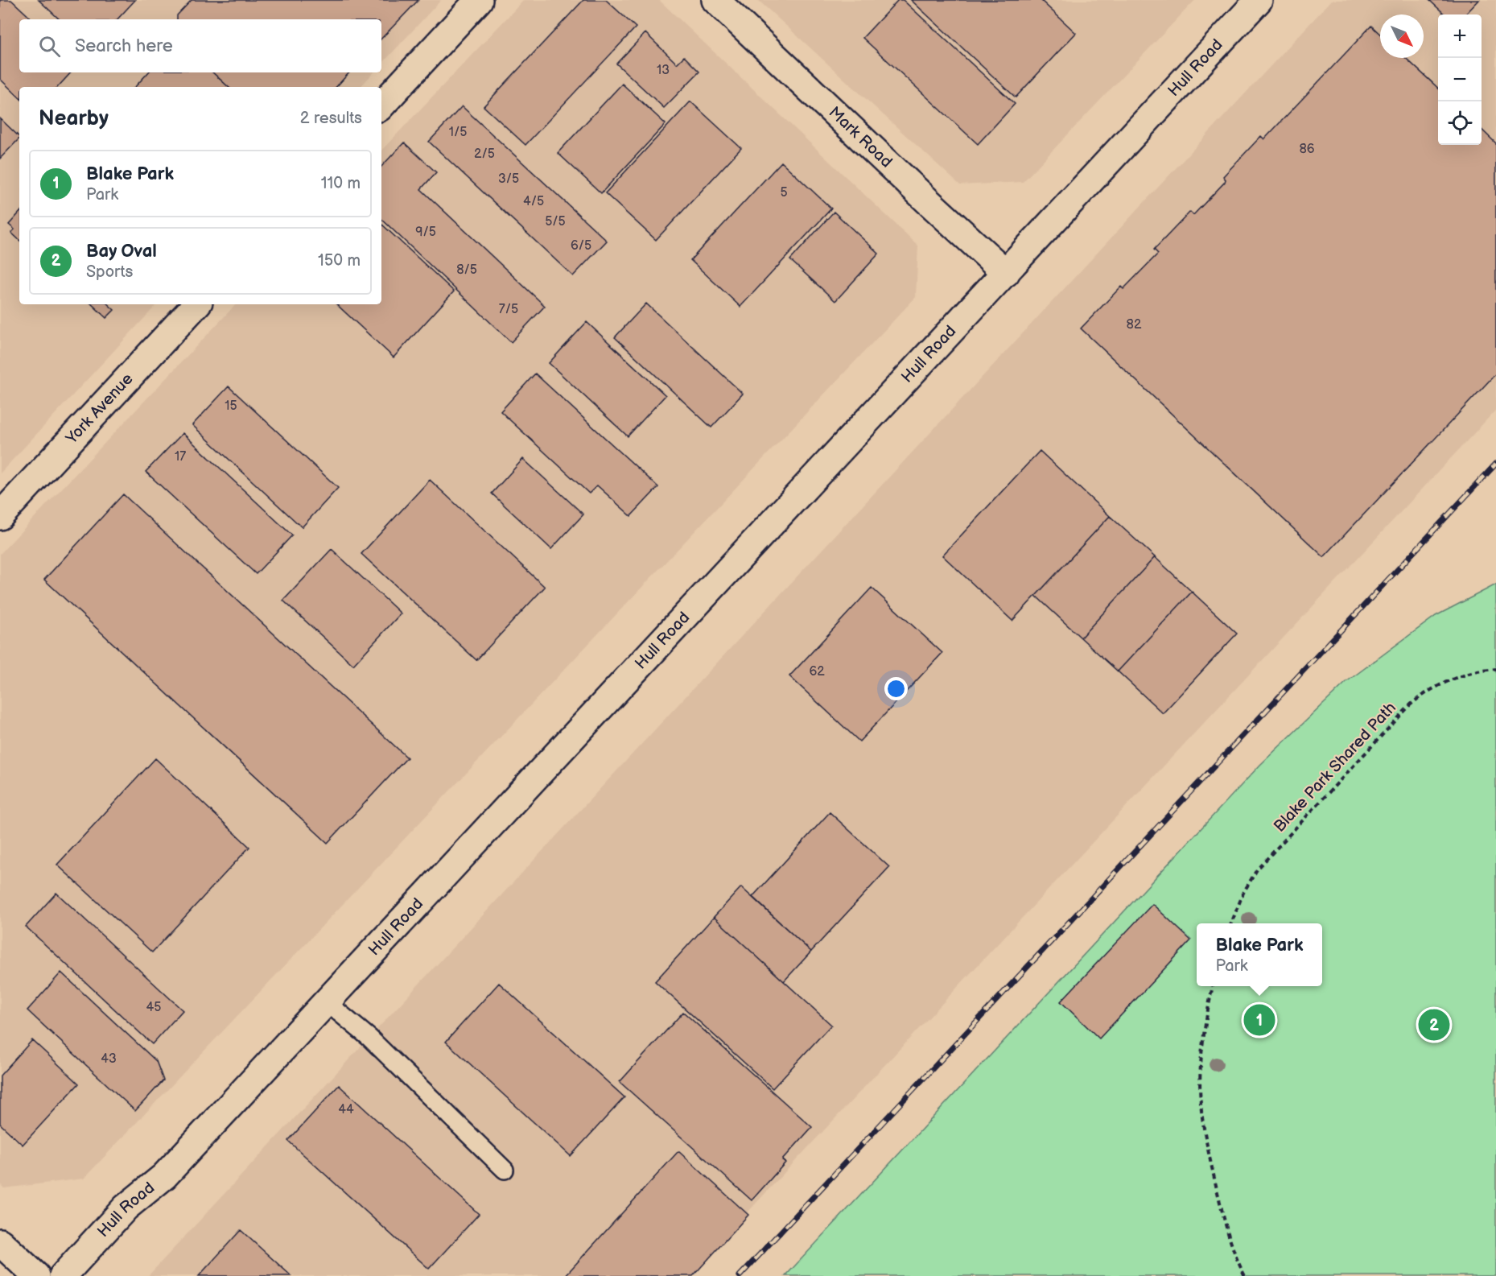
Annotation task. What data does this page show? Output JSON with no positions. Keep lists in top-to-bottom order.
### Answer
{
  "streets": {
    "main road": ["Hull Road", "Mark Road", "York Avenue"],
    "path": ["Blake Park Shared Path"]
  },
  "crossings": [
    ["Hull Road", "Mark Road"]
  ],
  "house_numbers": [
    "13",
    "1/5",
    "86",
    "2/5",
    "3/5",
    "5",
    "4/5",
    "5/5",
    "9/5",
    "6/5",
    "8/5",
    "7/5",
    "82",
    "15",
    "17",
    "62",
    "45",
    "43",
    "44"
  ],
  "north": "bottom right",
  "page": {
    "map_buttons": ["+", "−"],
    "search": "Search here",
    "heading": ["Nearby", "2 results"],
    "list": [
      {
        "mark": "1",
        "name": "Blake Park",
        "note": "Park",
        "value": "110 m"
      },
      {
        "mark": "2",
        "name": "Bay Oval",
        "note": "Sports",
        "value": "150 m"
      }
    ],
    "popup": ["Blake Park", "Park"],
    "pins": ["1", "2"]
  }
}
